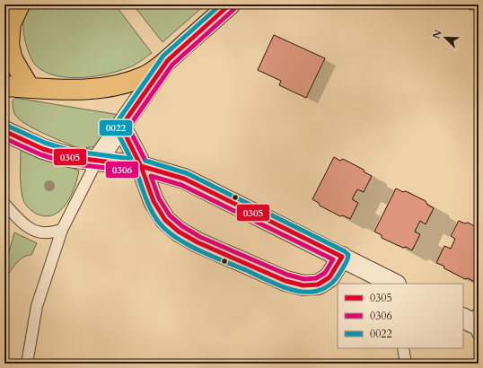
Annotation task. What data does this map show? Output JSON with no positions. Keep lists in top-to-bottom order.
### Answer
{
  "lines": ["transit line 0305", "transit line 0022", "transit line 0306"],
  "legend": ["0305", "0306", "0022"],
  "north": "top left"
}
